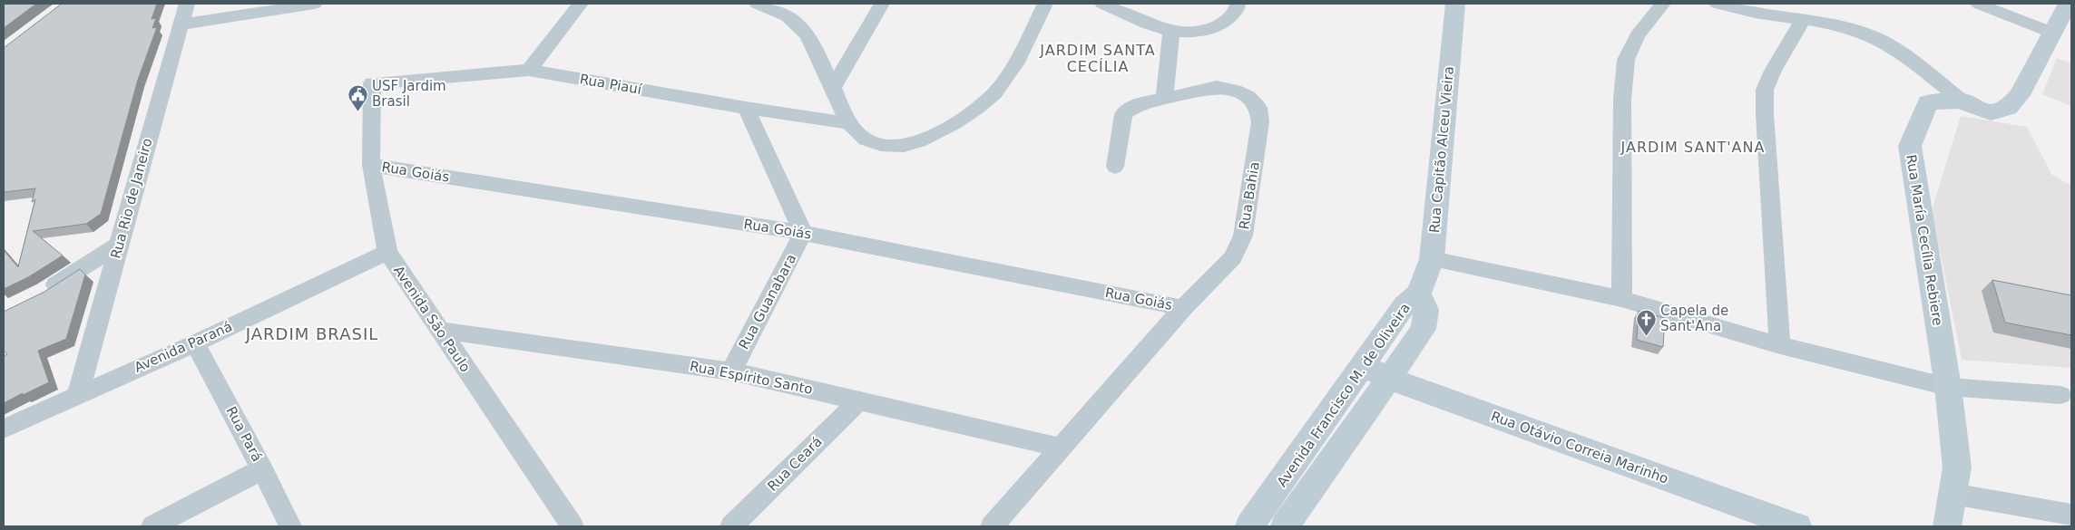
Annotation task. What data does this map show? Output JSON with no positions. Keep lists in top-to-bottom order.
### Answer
{
  "streets": {
    "street": [
      "Rua Piauí",
      "Rua Capitão Alceu Vieira",
      "Rua Goiás",
      "Rua Bahia",
      "Rua Rio de Janeiro",
      "Rua María Cecília Rebiere",
      "Rua Guanabara",
      "Avenida São Paulo",
      "Avenida Paraná",
      "Rua Espírito Santo",
      "Avenida Francisco M. de Oliveira",
      "Rua Pará",
      "Rua Otávio Correia Marinho",
      "Rua Ceará"
    ]
  },
  "crossings": [
    ["Rua Piauí", "Avenida São Paulo"],
    ["Rua Capitão Alceu Vieira", "Avenida Francisco M. de Oliveira"],
    ["Rua Goiás", "Rua Bahia"],
    ["Rua Goiás", "Rua Guanabara"],
    ["Rua Goiás", "Avenida São Paulo"],
    ["Rua Bahia", "Rua Espírito Santo"],
    ["Rua Rio de Janeiro", "Avenida Paraná"],
    ["Rua Guanabara", "Rua Espírito Santo"],
    ["Avenida São Paulo", "Avenida Paraná"],
    ["Avenida São Paulo", "Rua Espírito Santo"],
    ["Avenida Paraná", "Rua Pará"],
    ["Rua Espírito Santo", "Rua Ceará"],
    ["Avenida Francisco M. de Oliveira", "Rua Otávio Correia Marinho"]
  ],
  "districts": ["JARDIM SANTA CECÍLIA", "JARDIM SANT'ANA", "JARDIM BRASIL"],
  "places": {
    "public building": ["USF Jardim Brasil"],
    "church": ["Capela de Sant'Ana"]
  }
}
